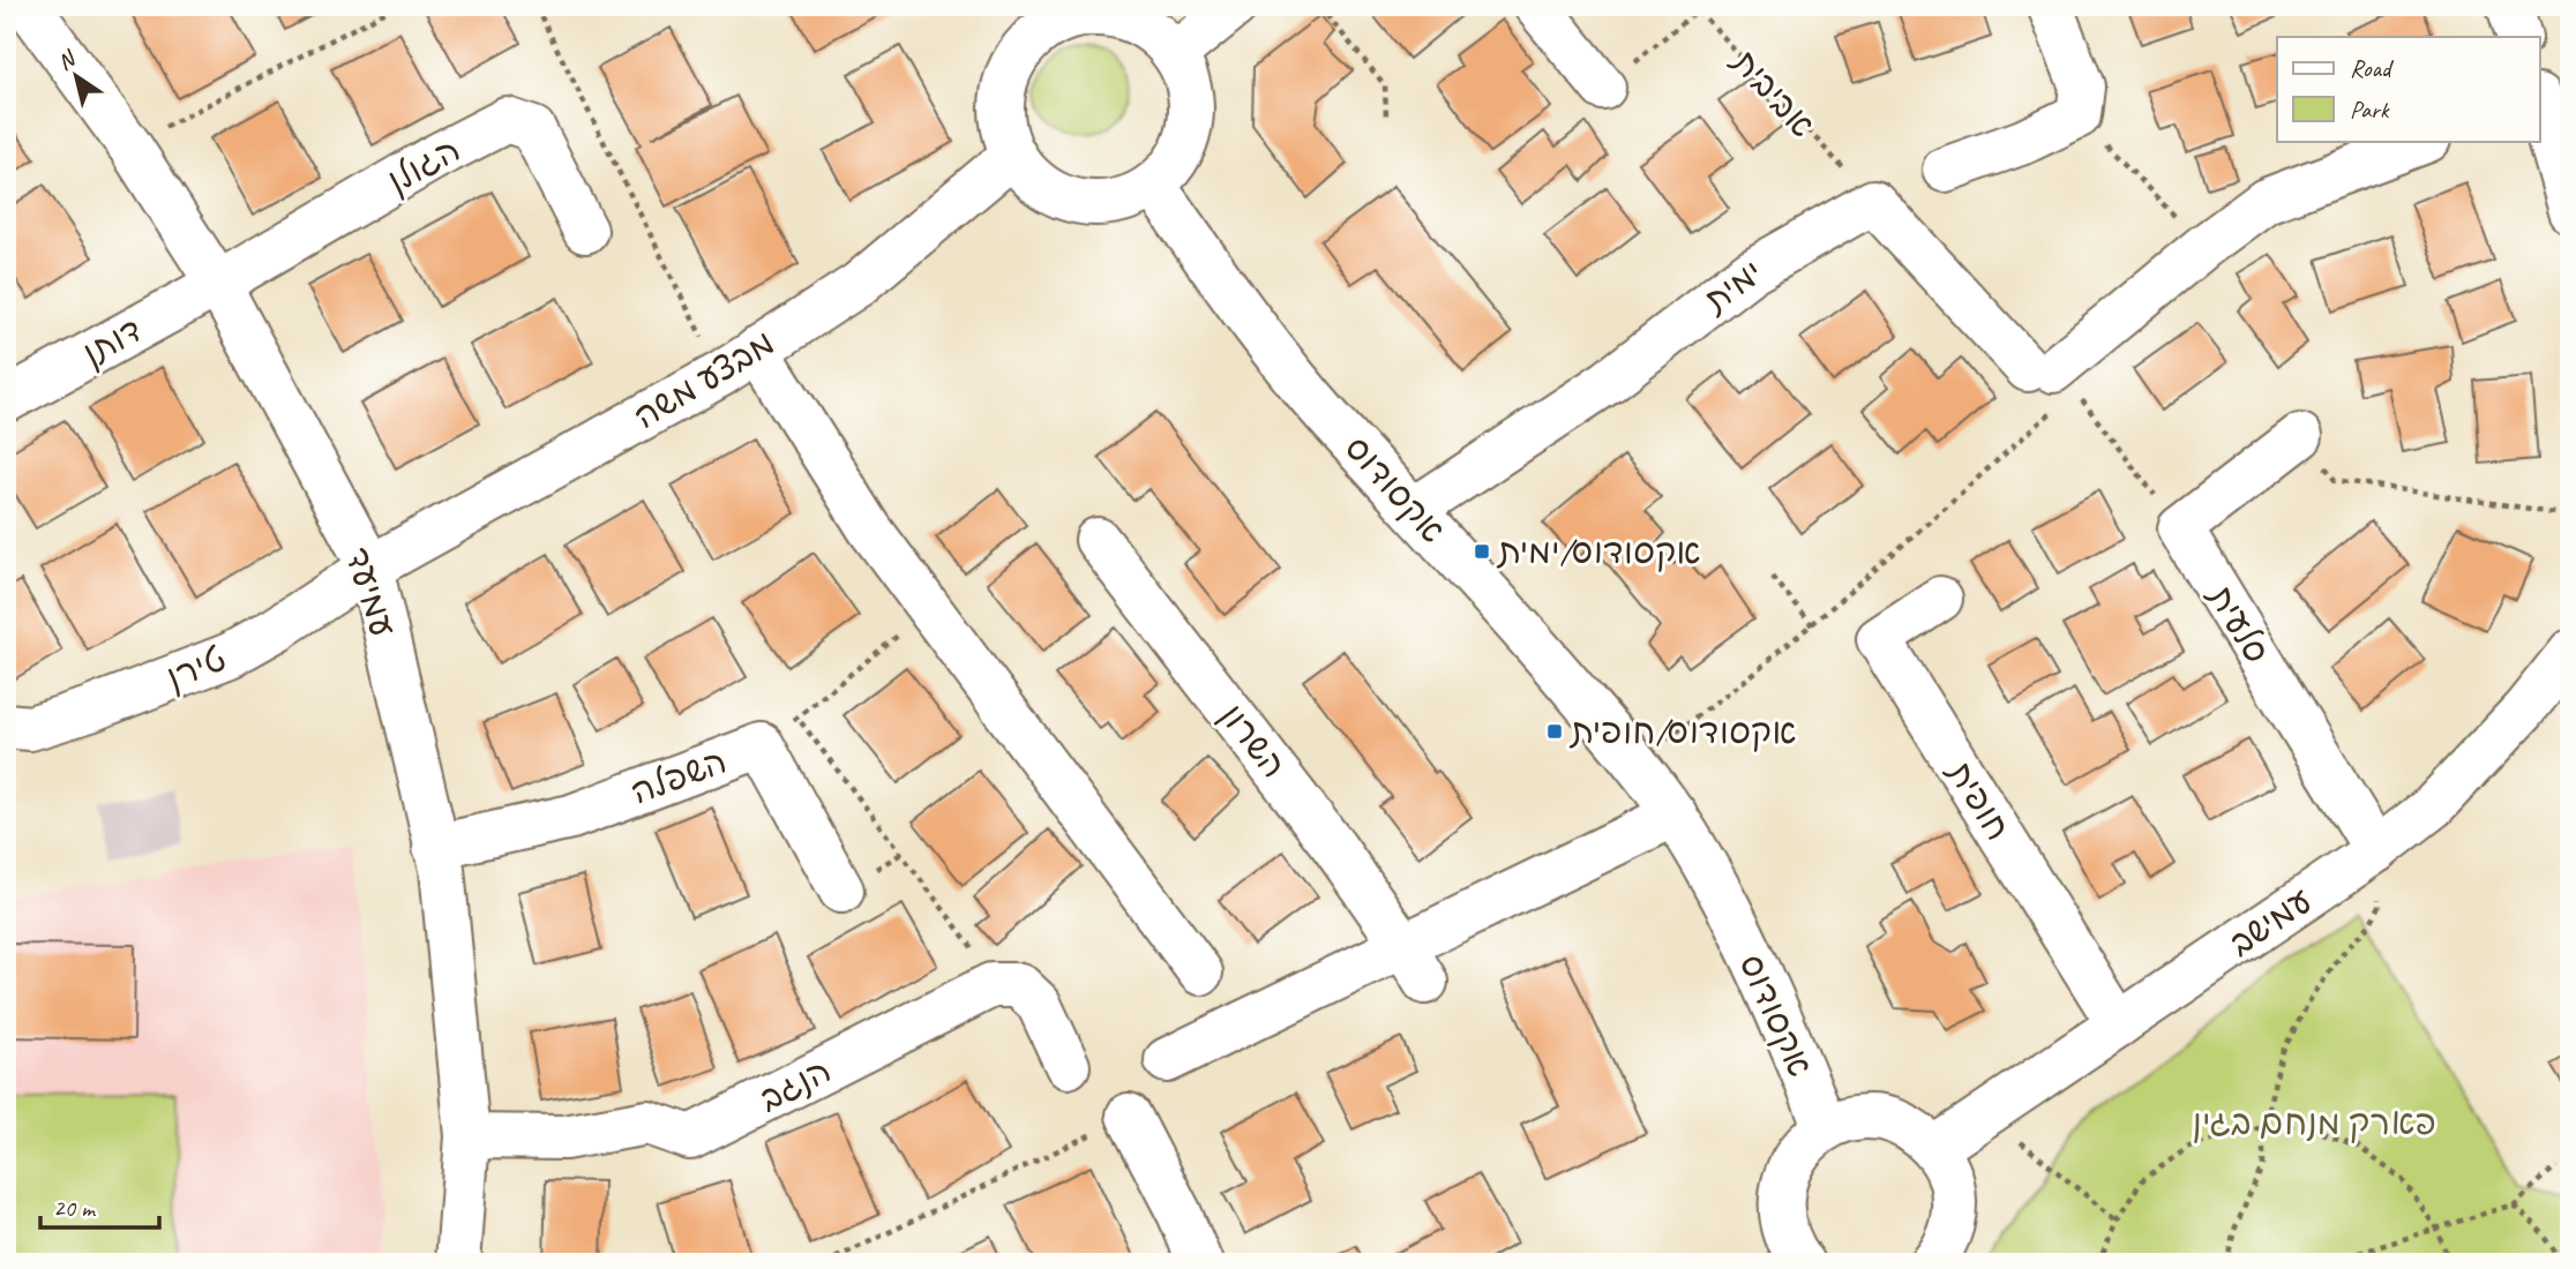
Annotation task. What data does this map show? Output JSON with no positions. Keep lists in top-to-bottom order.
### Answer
{
  "streets": {
    "street": [
      "הגולן",
      "ימית",
      "דותן",
      "מבצע משה",
      "אקסודוס",
      "עמיעד",
      "סלעית",
      "טירן",
      "השרון",
      "השפלה",
      "חופית",
      "עמישב",
      "הנגב"
    ],
    "path": ["אביבית"]
  },
  "crossings": [
    ["אביבית", "ימית"],
    ["הגולן", "דותן"],
    ["הגולן", "עמיעד"],
    ["ימית", "אקסודוס"],
    ["דותן", "עמיעד"],
    ["מבצע משה", "אקסודוס"],
    ["מבצע משה", "עמיעד"],
    ["מבצע משה", "טירן"],
    ["עמיעד", "טירן"],
    ["עמיעד", "השפלה"],
    ["עמיעד", "הנגב"],
    ["סלעית", "עמישב"],
    ["חופית", "עמישב"]
  ],
  "parks": ["פארק מנחם בגין"],
  "places": {
    "transit": ["אקסודוס/ימית", "אקסודוס/חופית"]
  },
  "legend": ["Road", "Park"],
  "scale_bar": "20 m",
  "north": "top left"
}
